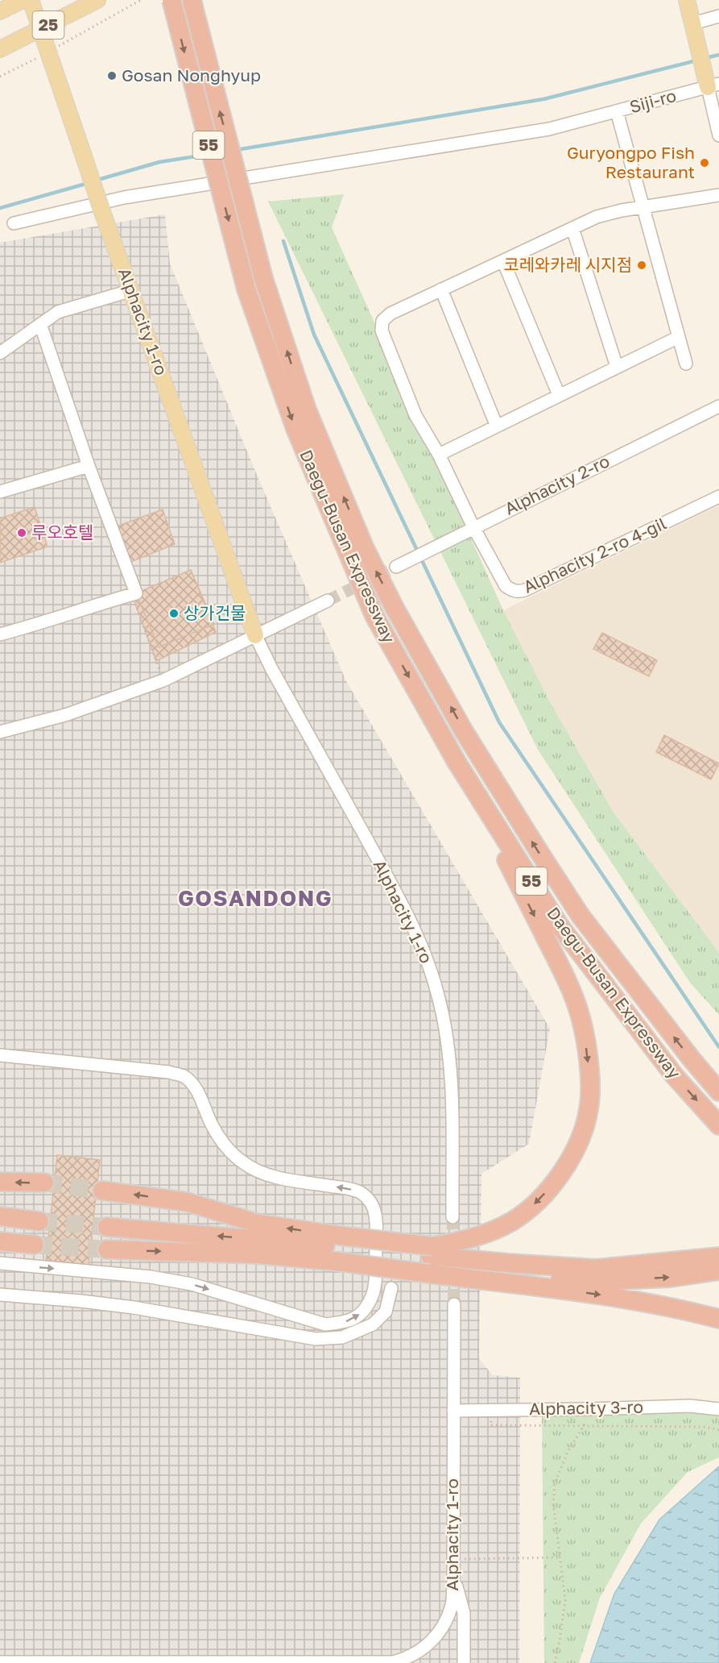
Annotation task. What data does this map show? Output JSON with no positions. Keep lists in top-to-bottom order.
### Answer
{
  "streets": {
    "highway": ["55", "Daegu-Busan Expressway"],
    "main road": ["25", "Alphacity 1-ro"],
    "street": [
      "Siji-ro",
      "Alphacity 2-ro",
      "Alphacity 2-ro 4-gil",
      "Alphacity 3-ro"
    ]
  },
  "crossings": [
    ["25", "Alphacity 1-ro"],
    ["Siji-ro", "Alphacity 2-ro 4-gil"],
    ["Alphacity 1-ro", "Alphacity 3-ro"],
    ["Alphacity 2-ro", "Alphacity 2-ro 4-gil"]
  ],
  "districts": ["GOSANDONG"],
  "places": [
    "Gosan Nonghyup",
    "Guryongpo Fish Restaurant",
    "코레와카레 시지점",
    "루오호텔",
    "상가건물"
  ]
}
